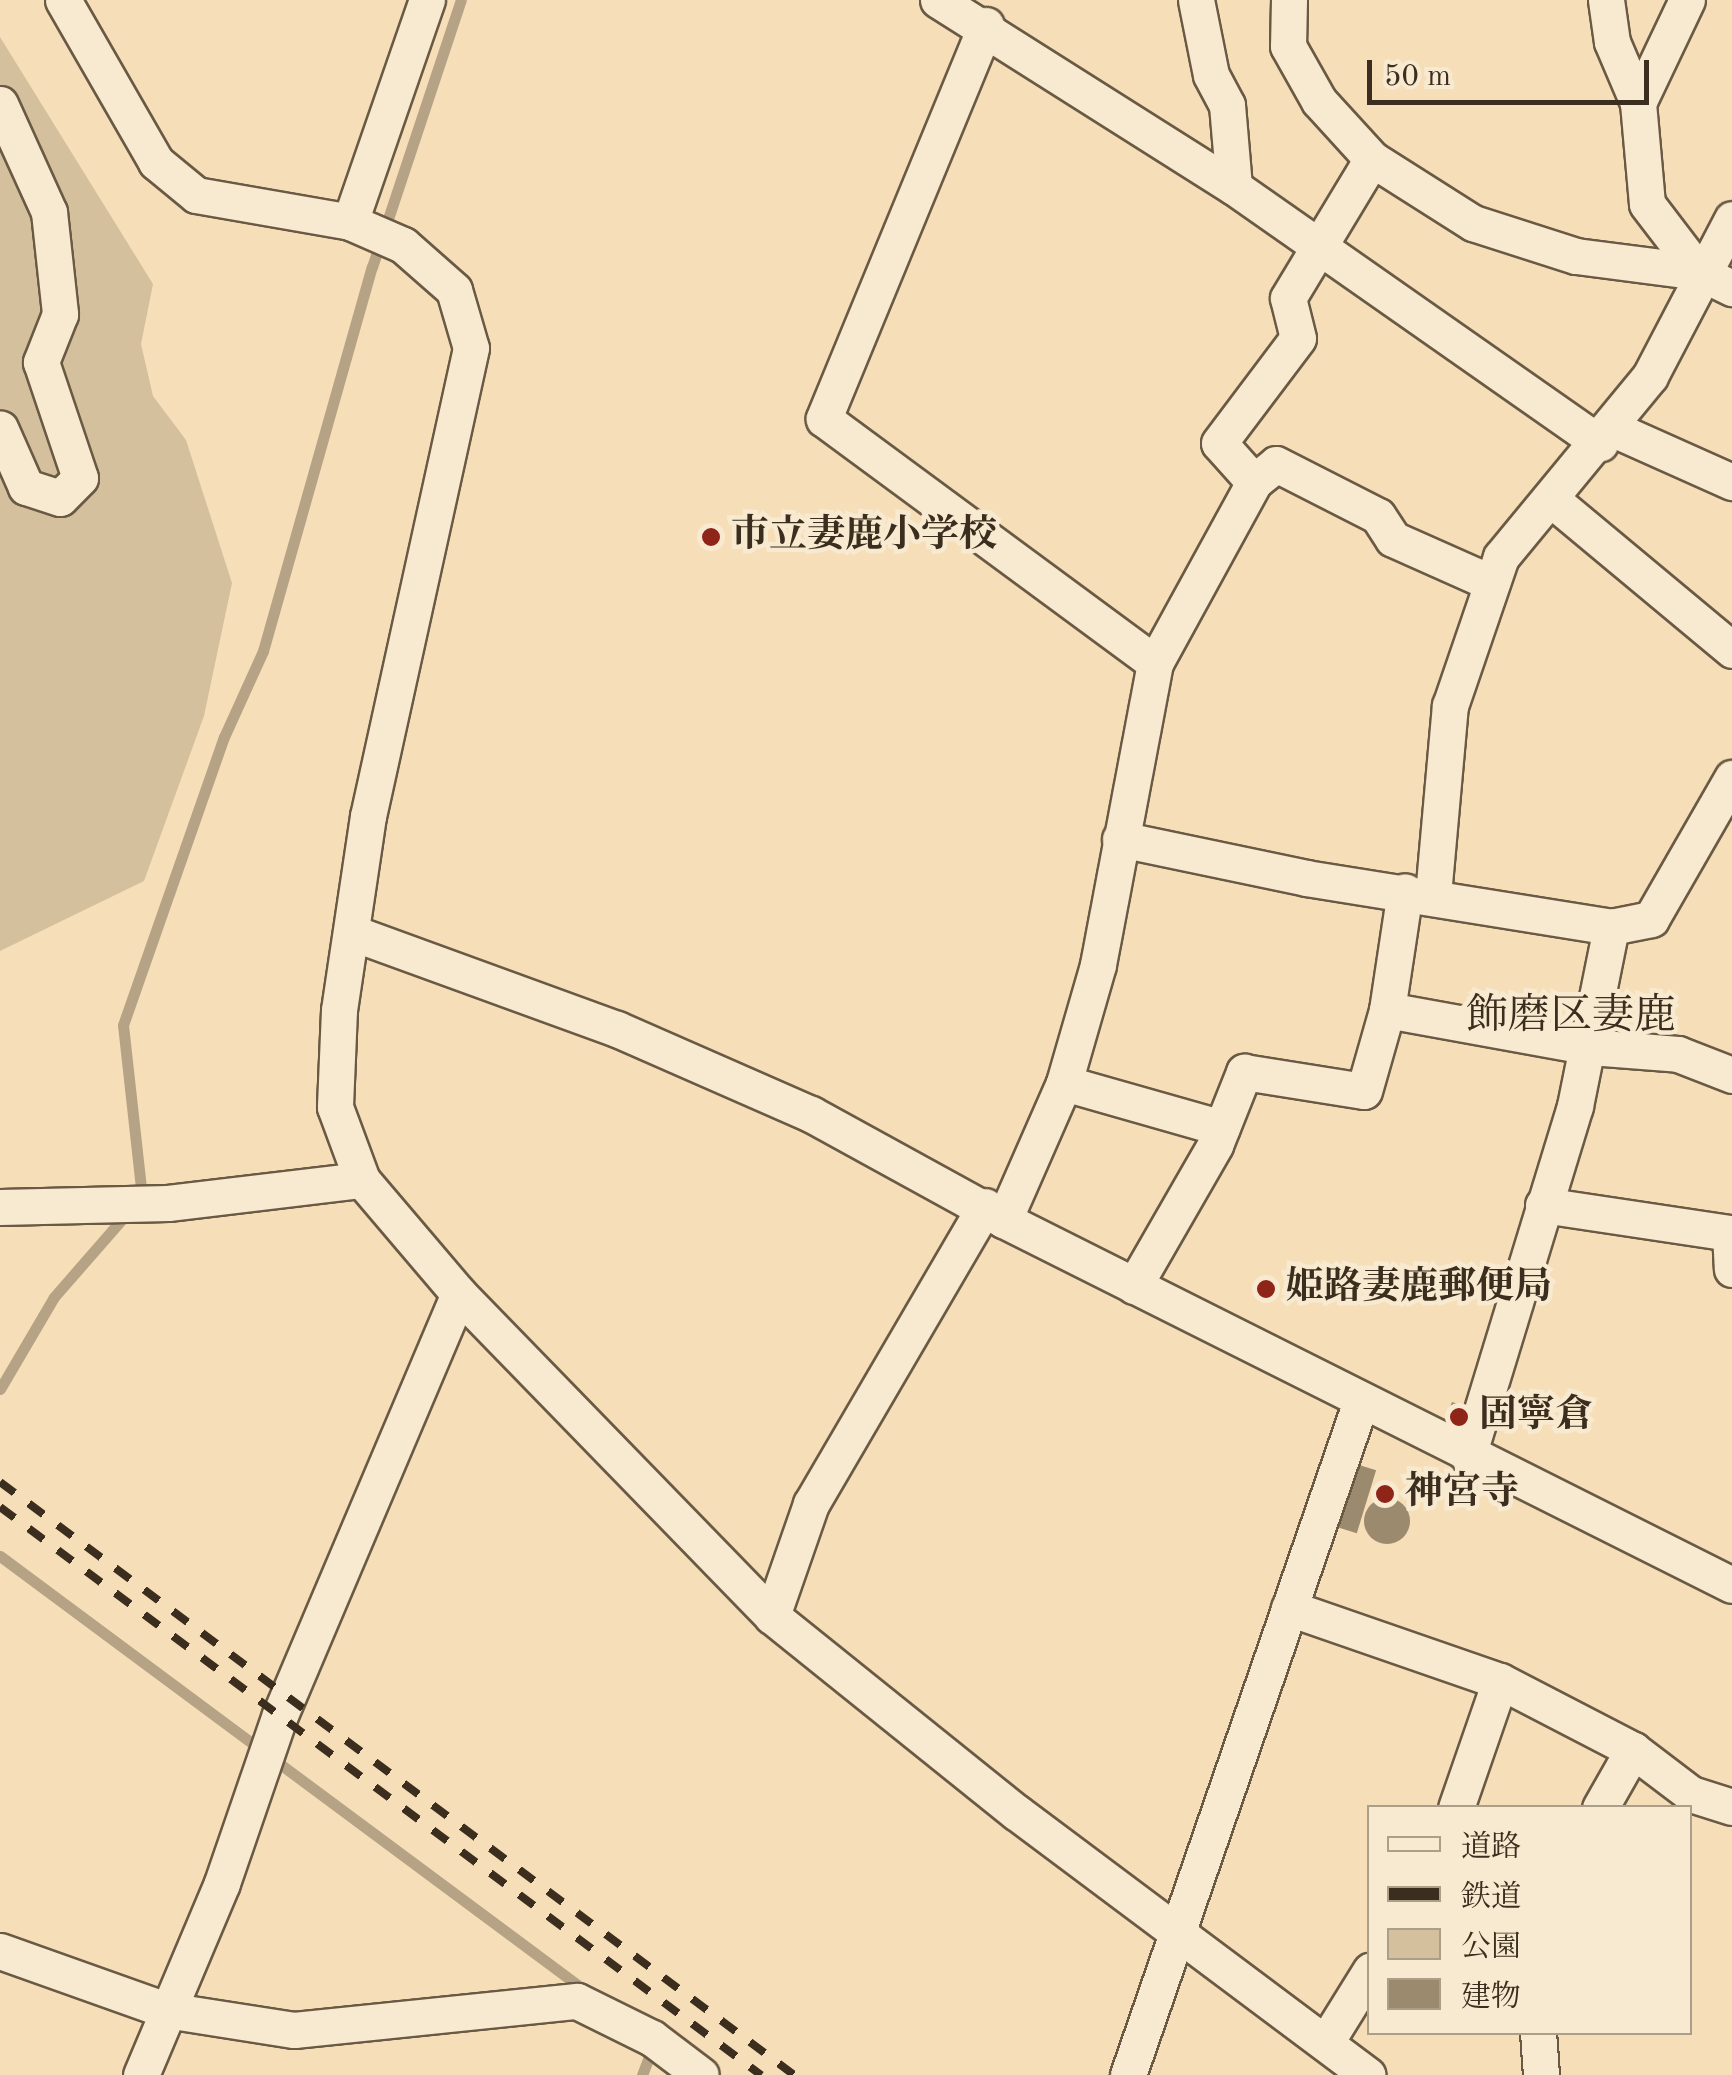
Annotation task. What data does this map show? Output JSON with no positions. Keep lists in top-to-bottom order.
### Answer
{
  "districts": ["飾磨区妻鹿"],
  "places": [
    "市立妻鹿小学校",
    "姫路妻鹿郵便局",
    "固寧倉",
    "神宮寺"
  ],
  "legend": [
    "道路",
    "鉄道",
    "公園",
    "建物"
  ],
  "scale_bar": "50 m"
}
